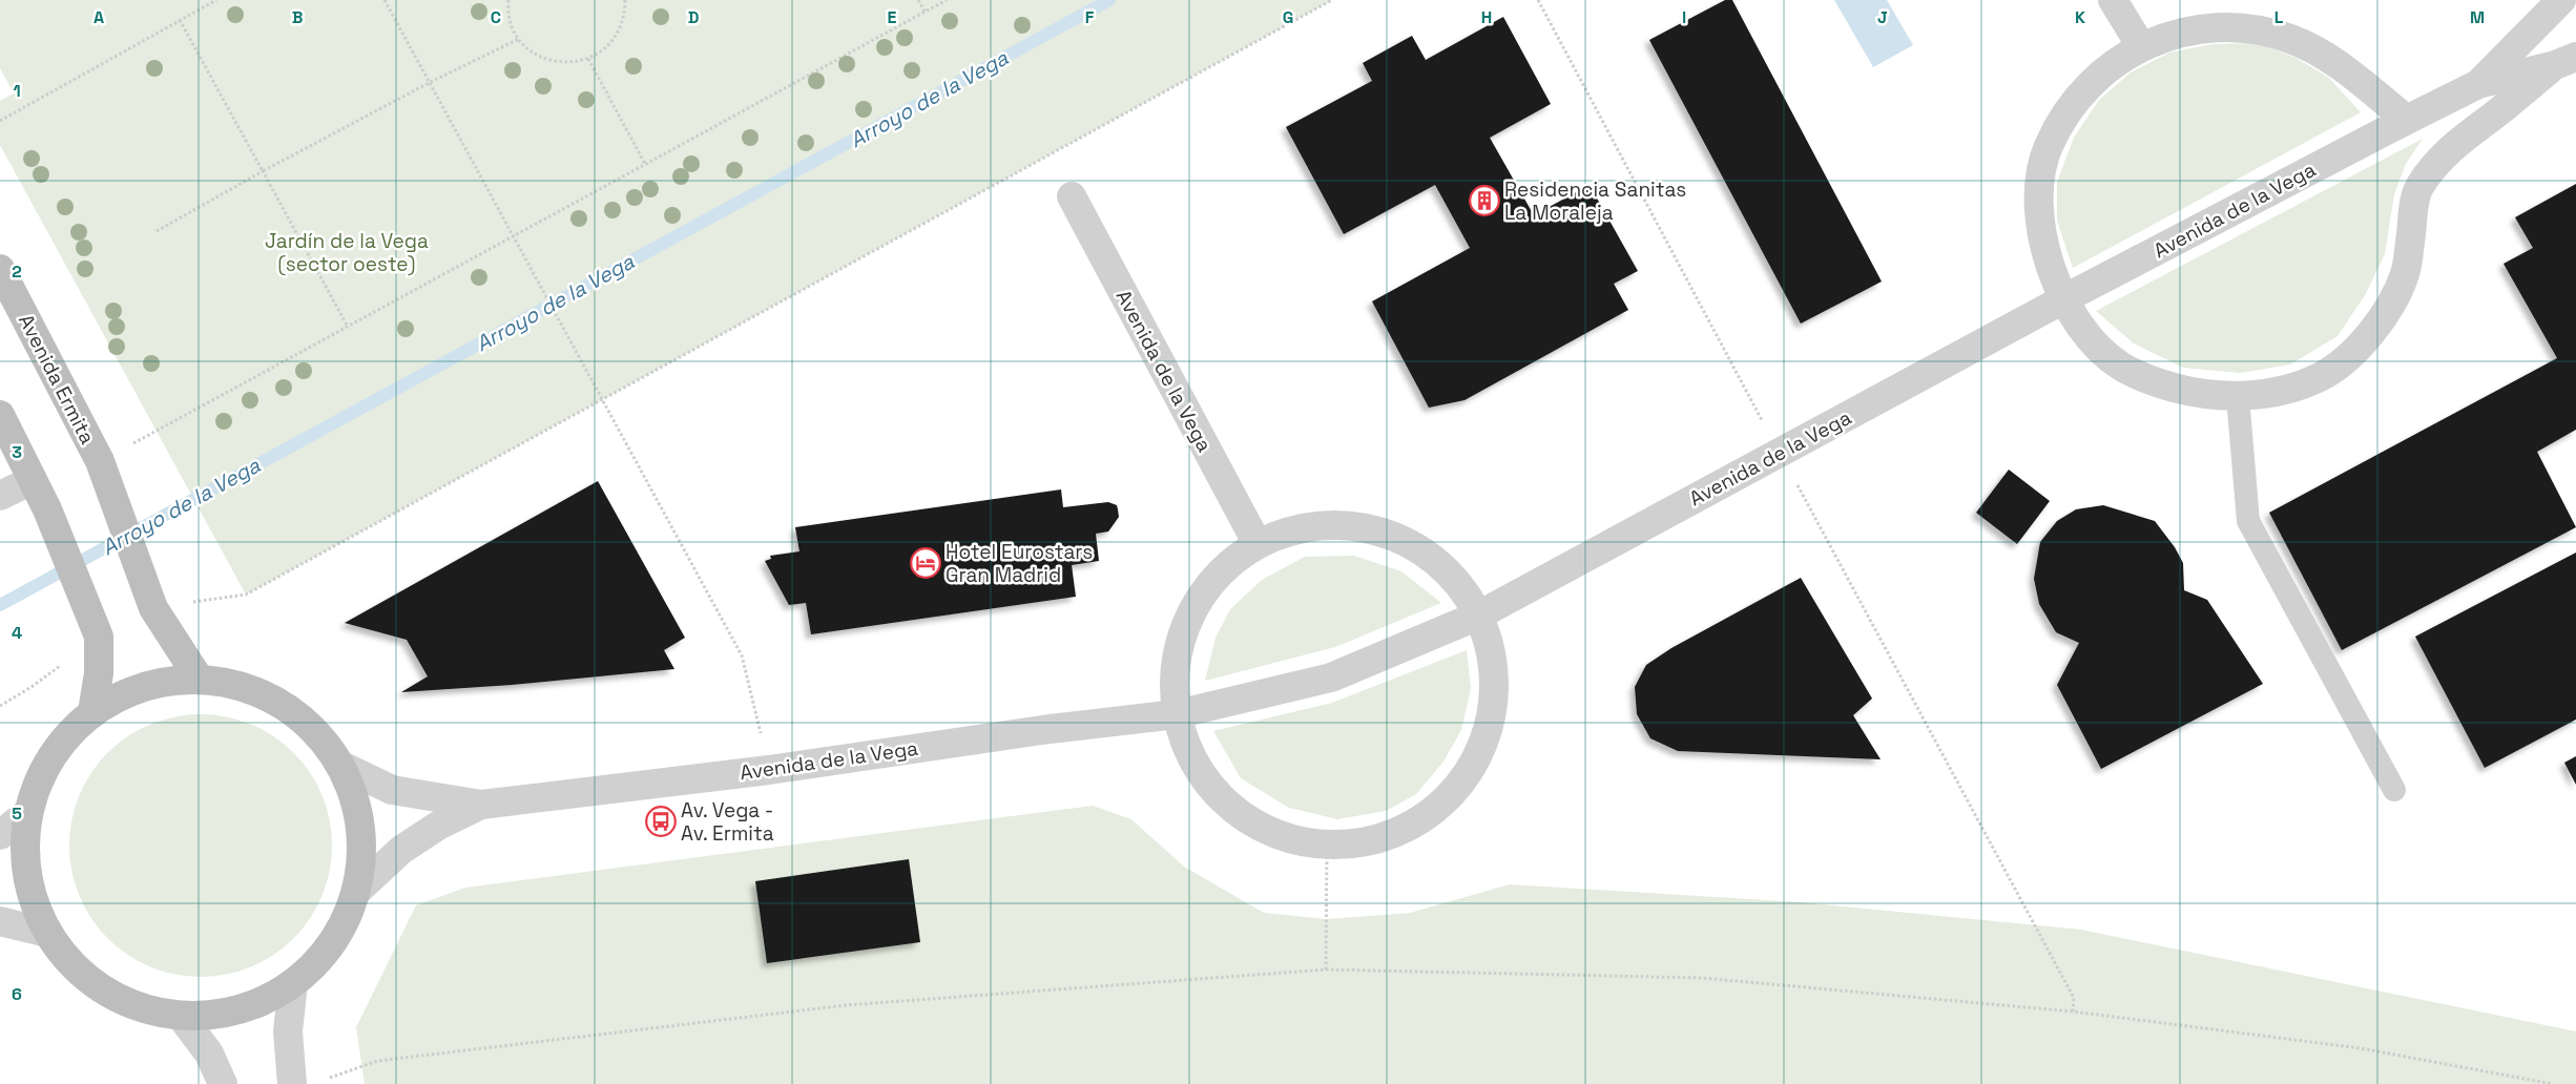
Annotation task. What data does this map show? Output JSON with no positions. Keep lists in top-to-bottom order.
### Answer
{
  "streets": {
    "street": ["Avenida de la Vega", "Avenida Ermita"]
  },
  "water": ["Arroyo de la Vega"],
  "parks": ["Jardín de la Vega (sector oeste)"],
  "places": {
    "building": ["Residencia Sanitas La Moraleja"],
    "hotel": ["Hotel Eurostars Gran Madrid"],
    "bus stop": ["Av. Vega - Av. Ermita"]
  },
  "grid": {
    "columns": [
      "A",
      "B",
      "C",
      "D",
      "E",
      "F",
      "G",
      "H",
      "I",
      "J",
      "K",
      "L",
      "M"
    ],
    "rows": [
      "1",
      "2",
      "3",
      "4",
      "5",
      "6"
    ]
  }
}
